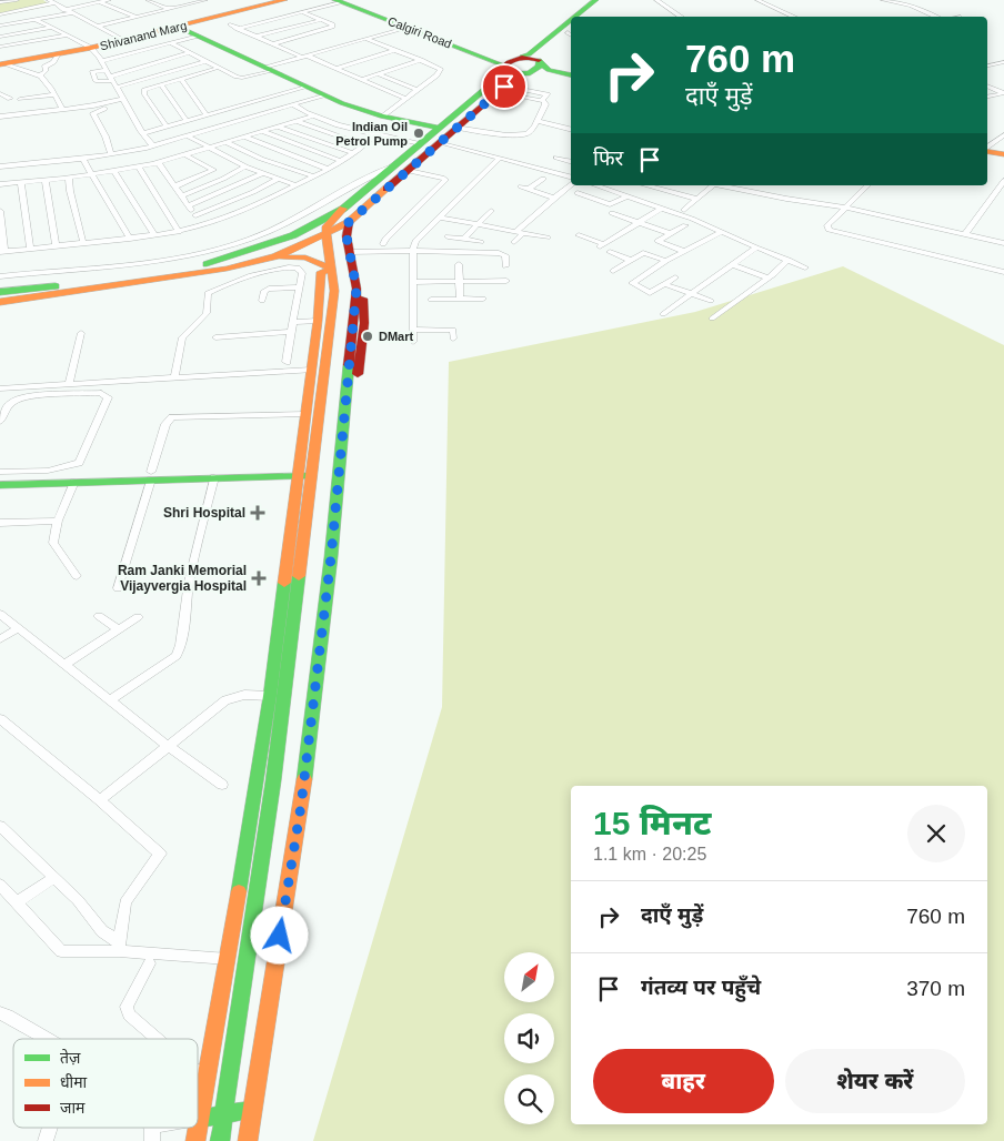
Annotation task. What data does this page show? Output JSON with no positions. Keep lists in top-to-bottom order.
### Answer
{
  "streets": {
    "main road": ["Calgiri Road", "Shivanand Marg"]
  },
  "places": {
    "other": ["Indian Oil Petrol Pump", "DMart"],
    "health": ["Shri Hospital", "Ram Janki Memorial Vijayvergia Hospital"]
  },
  "legend": ["तेज़", "धीमा", "जाम"],
  "north": "top right",
  "page": {
    "turn": ["760 m", "दाएँ मुड़ें"],
    "then": "फिर",
    "heading": ["15 मिनट", "1.1 km · 20:25"],
    "list": [
      {
        "name": "दाएँ मुड़ें",
        "value": "760 m"
      },
      {
        "name": "गंतव्य पर पहुँचे",
        "value": "370 m"
      }
    ],
    "buttons": ["बाहर", "शेयर करें"]
  }
}
